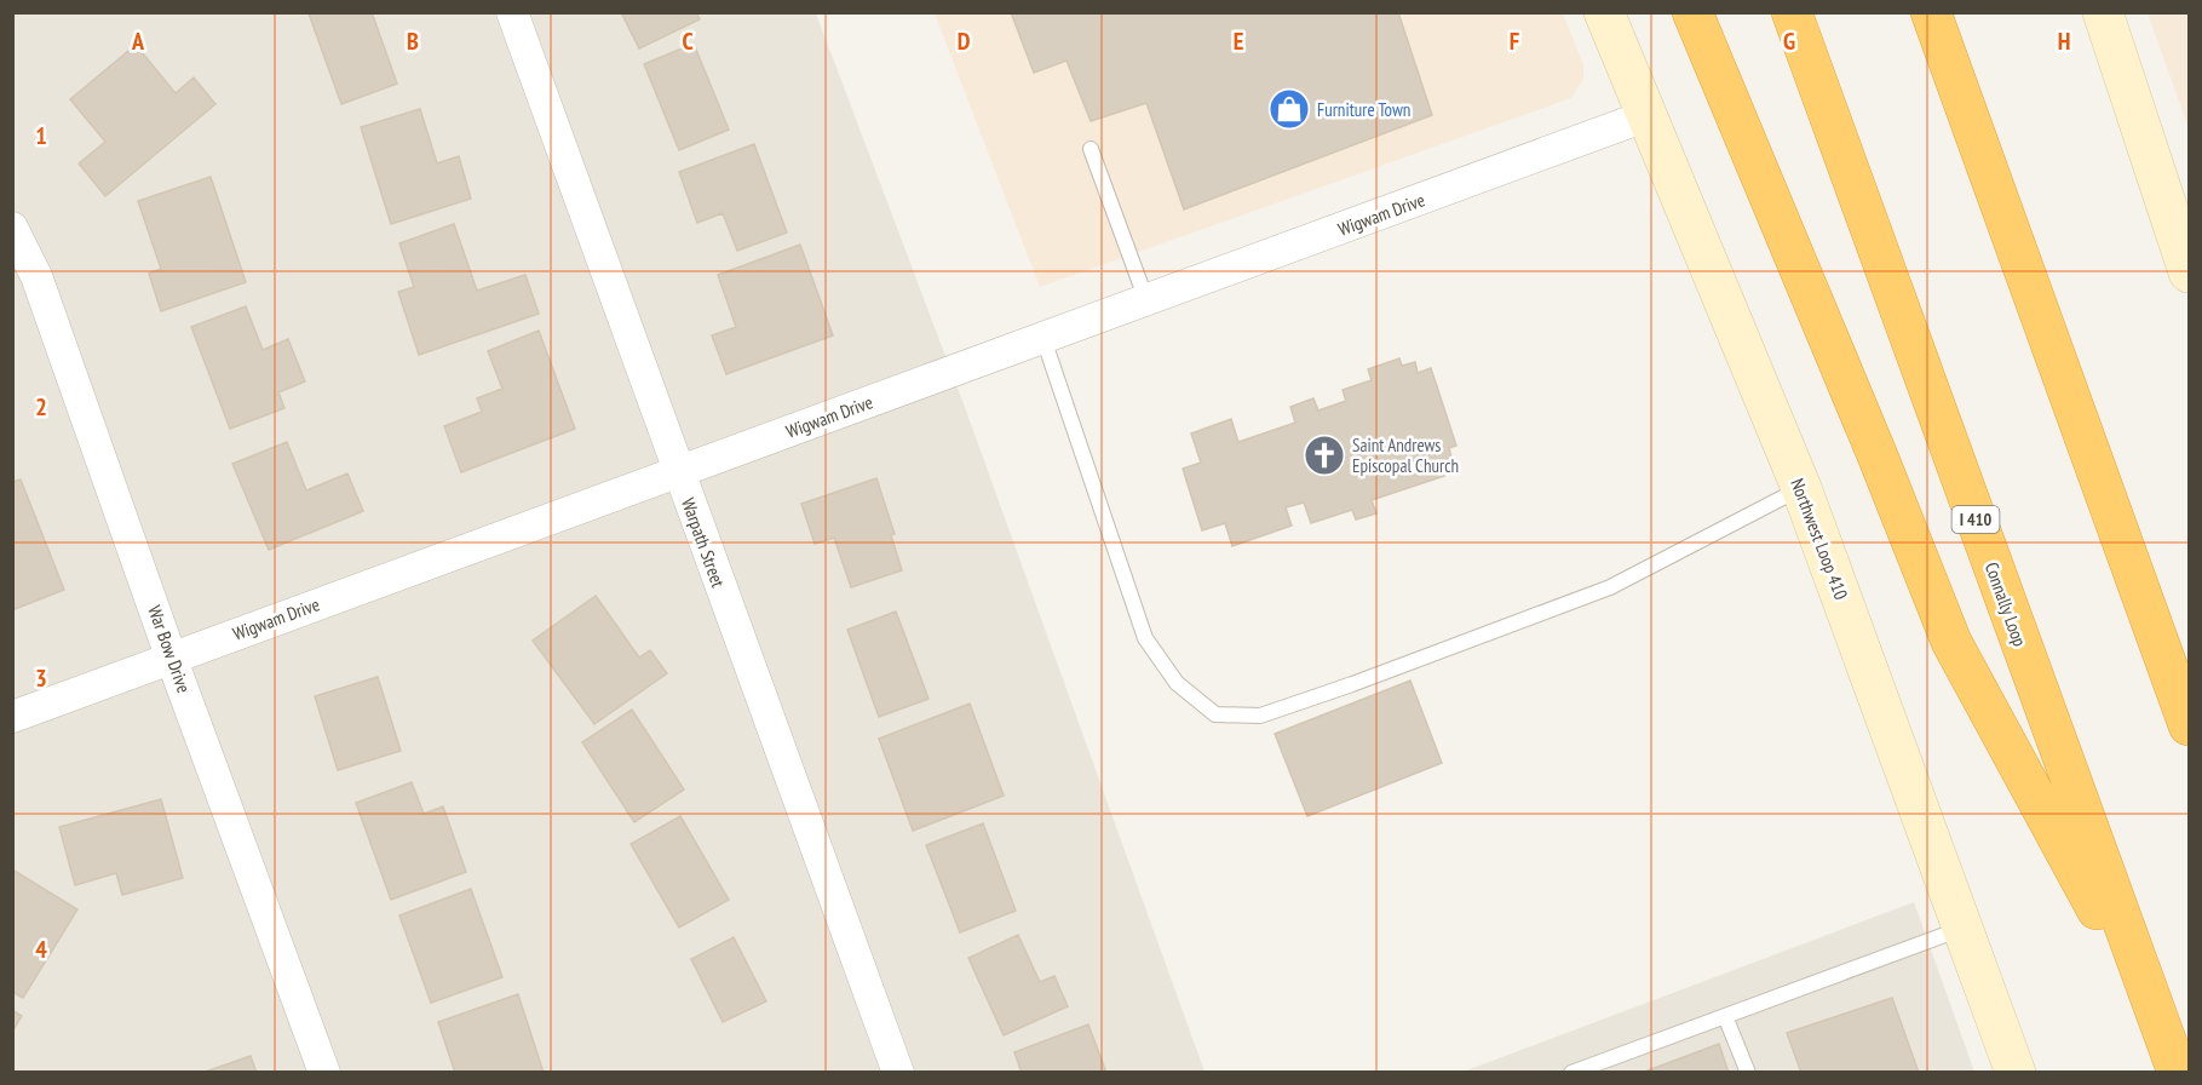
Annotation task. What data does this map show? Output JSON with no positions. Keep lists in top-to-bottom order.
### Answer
{
  "streets": {
    "highway": ["I 410", "Connally Loop"],
    "main road": ["Northwest Loop 410"],
    "street": ["Wigwam Drive", "Warpath Street", "War Bow Drive"]
  },
  "crossings": [
    ["Wigwam Drive", "Northwest Loop 410"],
    ["Wigwam Drive", "Warpath Street"],
    ["Wigwam Drive", "War Bow Drive"]
  ],
  "places": {
    "shop": ["Furniture Town"],
    "church": ["Saint Andrews Episcopal Church"]
  },
  "grid": {
    "columns": [
      "A",
      "B",
      "C",
      "D",
      "E",
      "F",
      "G",
      "H"
    ],
    "rows": [
      "1",
      "2",
      "3",
      "4"
    ]
  }
}
